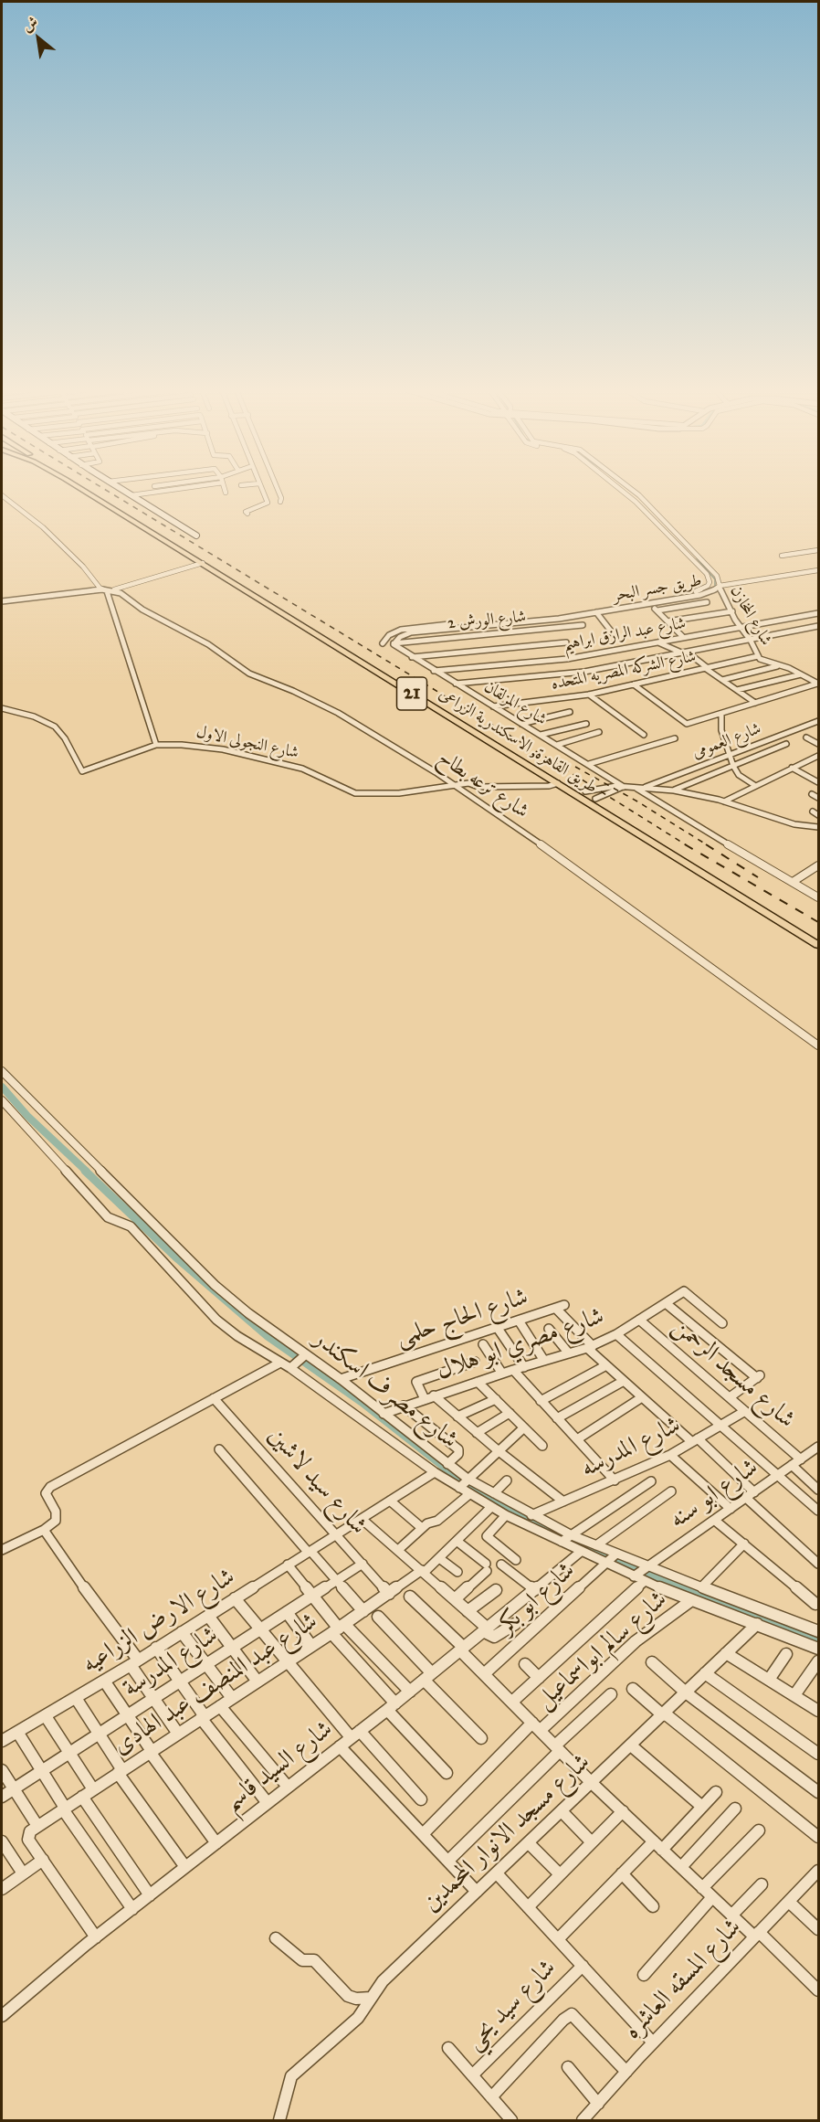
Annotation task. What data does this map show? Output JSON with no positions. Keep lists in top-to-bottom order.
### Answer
{
  "streets": {
    "highway": ["21", "طريق القاهرة, الاسكندرية الزراعى"],
    "street": [
      "طريق جسر البحر",
      "شارع المخازن",
      "شارع الورش 2",
      "شارع عبد الرازق ابراهيم",
      "شارع الشركه المصريه المتحده",
      "شارع المزلقان",
      "شارع العمومى",
      "شارع النجولى الاول",
      "شارع ترعه بطاح",
      "شارع الحاج حلمى",
      "شارع مصري ابو هلال",
      "شارع مسجد الرحمن",
      "شارع مصرف اسكندر",
      "شارع المدرسه",
      "شارع سيد لاشين",
      "شارع ابو سنه",
      "شارع ابو بكر",
      "شارع الارض الزراعيه",
      "شارع سالم ابواسماعيل",
      "شارع المدرسة",
      "شارع عبد المنصف عبد الهادى",
      "شارع السيد قاسم",
      "شارع مسجد الانوار المحمدين",
      "شارع المسقه العاشره",
      "شارع سيد يحي"
    ]
  },
  "crossings": [
    ["طريق جسر البحر", "شارع المخازن"],
    ["طريق جسر البحر", "شارع الورش 2"],
    ["طريق جسر البحر", "شارع المزلقان"],
    ["شارع المخازن", "شارع عبد الرازق ابراهيم"],
    ["شارع المخازن", "شارع الشركه المصريه المتحده"],
    ["شارع الورش 2", "شارع المزلقان"],
    ["شارع عبد الرازق ابراهيم", "شارع المزلقان"],
    ["شارع الشركه المصريه المتحده", "شارع المزلقان"],
    ["طريق القاهرة, الاسكندرية الزراعى", "شارع النجولى الاول"],
    ["شارع النجولى الاول", "شارع ترعه بطاح"],
    ["شارع الحاج حلمى", "شارع مصري ابو هلال"],
    ["شارع الحاج حلمى", "شارع مصرف اسكندر"],
    ["شارع مصري ابو هلال", "شارع مسجد الرحمن"],
    ["شارع مصري ابو هلال", "شارع مصرف اسكندر"],
    ["شارع مسجد الرحمن", "شارع المدرسه"],
    ["شارع مسجد الرحمن", "شارع ابو سنه"],
    ["شارع مصرف اسكندر", "شارع المدرسه"],
    ["شارع مصرف اسكندر", "شارع ابو سنه"],
    ["شارع مصرف اسكندر", "شارع ابو بكر"],
    ["شارع مصرف اسكندر", "شارع الارض الزراعيه"],
    ["شارع مصرف اسكندر", "شارع سالم ابواسماعيل"],
    ["شارع مصرف اسكندر", "شارع عبد المنصف عبد الهادى"],
    ["شارع مصرف اسكندر", "شارع السيد قاسم"],
    ["شارع مصرف اسكندر", "شارع مسجد الانوار المحمدين"],
    ["شارع سيد لاشين", "شارع الارض الزراعيه"],
    ["شارع سيد لاشين", "شارع المدرسة"],
    ["شارع سيد لاشين", "شارع عبد المنصف عبد الهادى"]
  ],
  "north": "top left"
}
